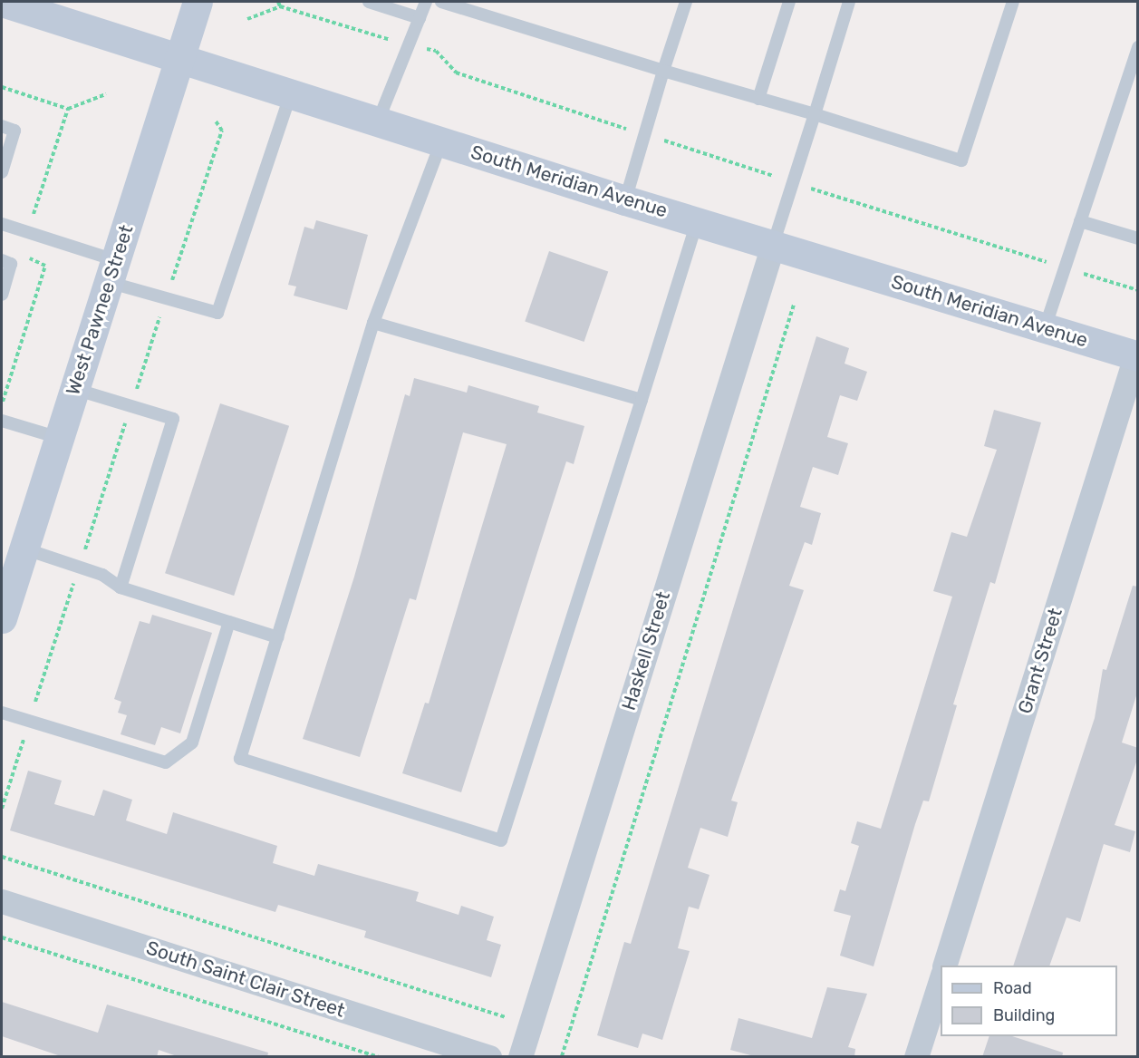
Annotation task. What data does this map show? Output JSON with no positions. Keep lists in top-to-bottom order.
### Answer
{
  "streets": {
    "main road": ["South Meridian Avenue", "West Pawnee Street"],
    "street": ["Haskell Street", "Grant Street", "South Saint Clair Street"]
  },
  "crossings": [
    ["South Meridian Avenue", "West Pawnee Street"],
    ["South Meridian Avenue", "Haskell Street"],
    ["South Meridian Avenue", "Grant Street"]
  ],
  "legend": ["Road", "Building"]
}
